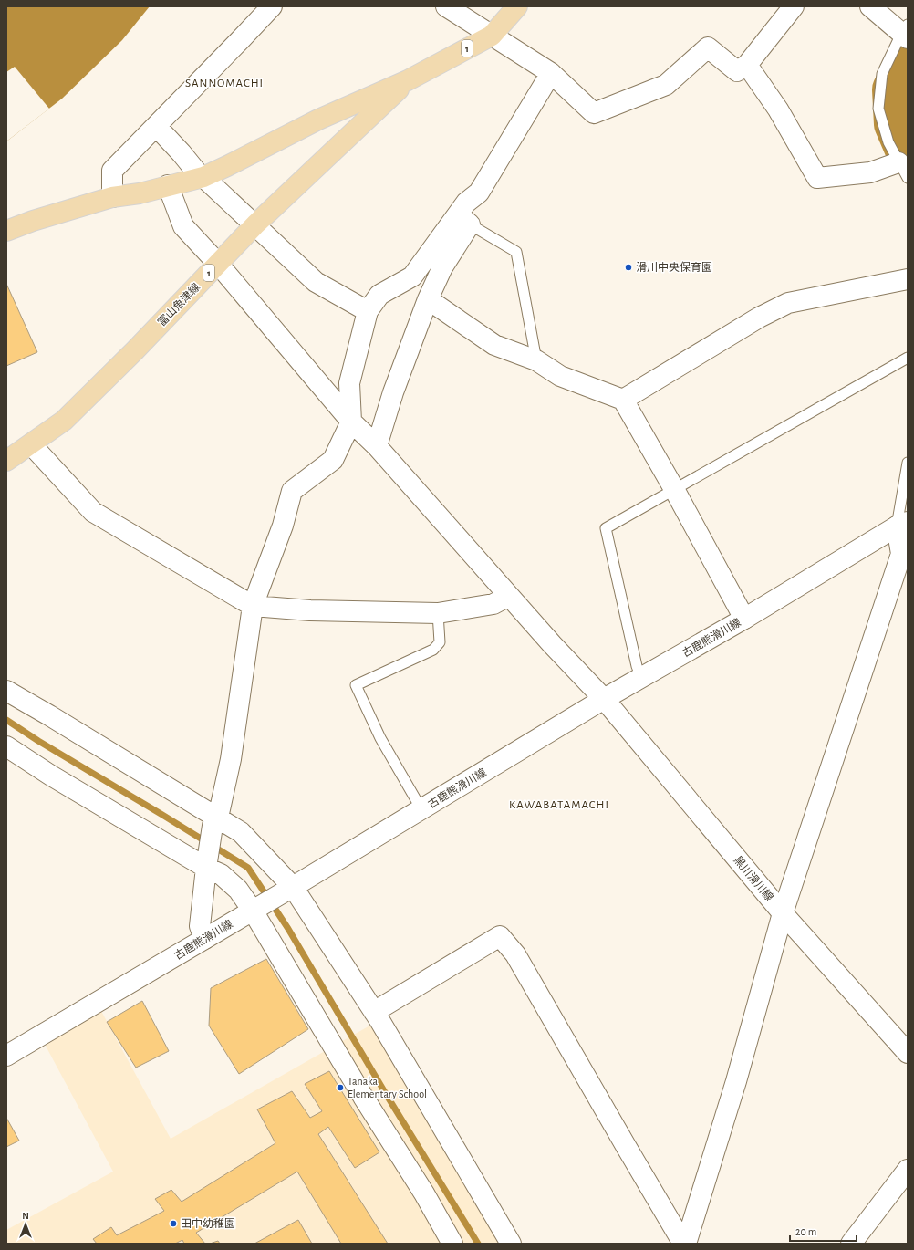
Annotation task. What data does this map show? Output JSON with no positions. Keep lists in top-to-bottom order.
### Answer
{
  "streets": {
    "main road": ["1", "富山魚津線"],
    "street": ["古鹿熊滑川線", "黒川滑川線"]
  },
  "crossings": [
    ["富山魚津線", "黒川滑川線"],
    ["古鹿熊滑川線", "黒川滑川線"]
  ],
  "districts": ["SANNOMACHI", "KAWABATAMACHI"],
  "places": ["滑川中央保育園", "Tanaka Elementary School", "田中幼稚園"],
  "scale_bar": "20 m",
  "north": "top"
}
